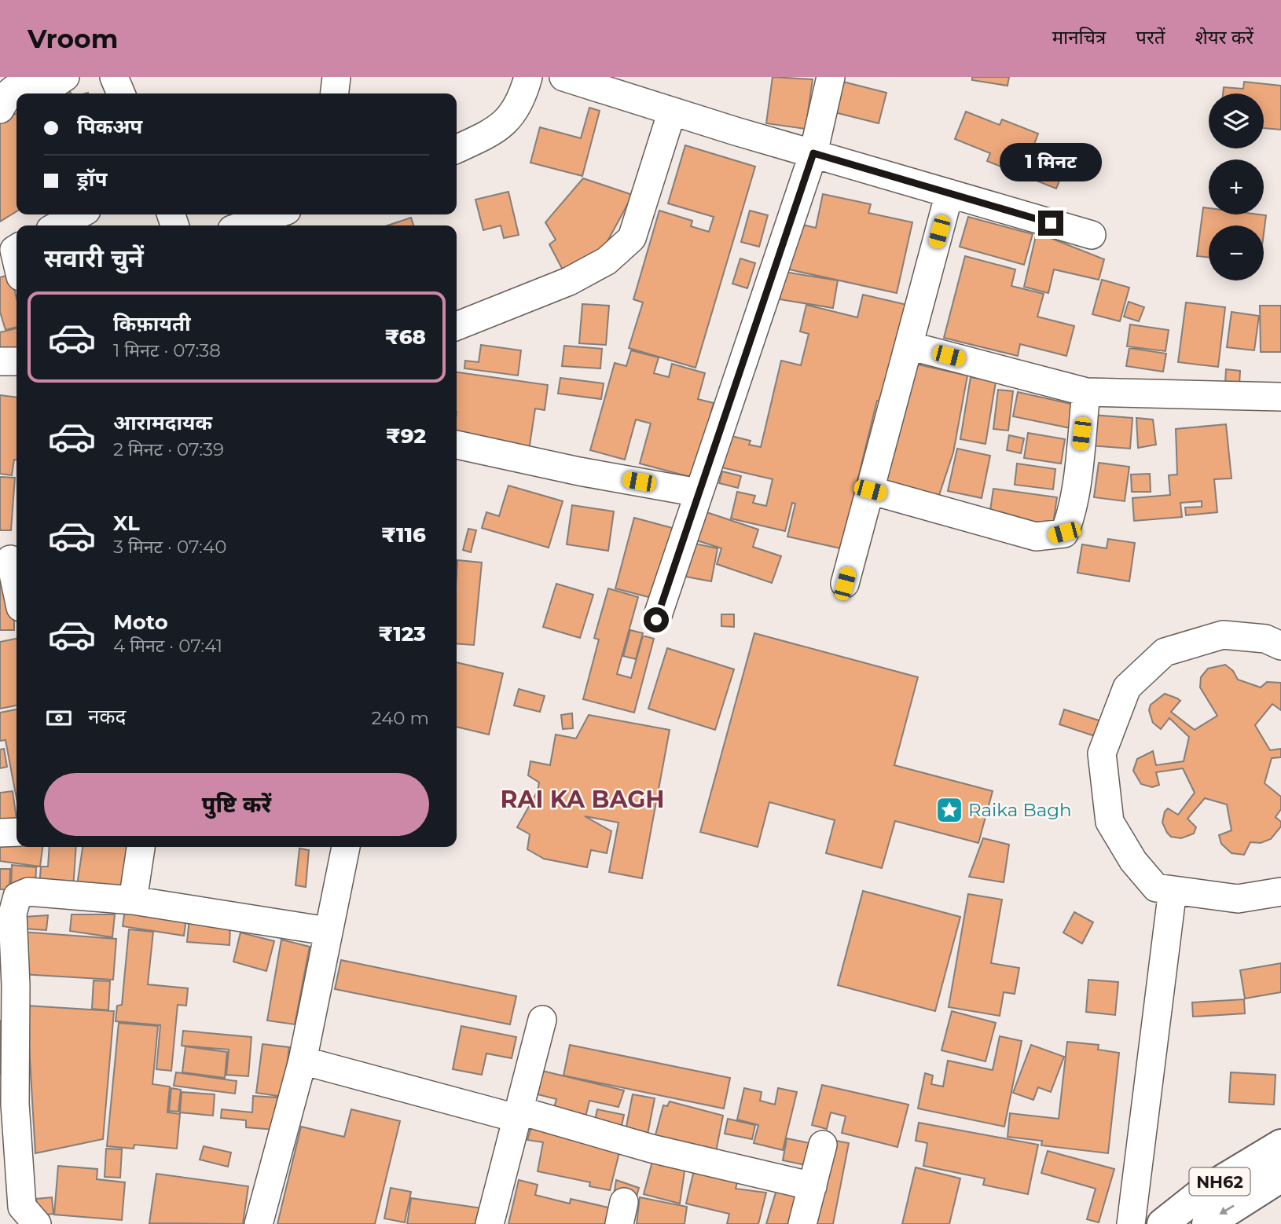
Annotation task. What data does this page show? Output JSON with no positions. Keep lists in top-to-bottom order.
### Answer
{
  "streets": {
    "highway": ["NH62"]
  },
  "districts": ["RAI KA BAGH"],
  "places": {
    "place": ["Raika Bagh"]
  },
  "page": {
    "header": "Vroom",
    "nav": ["मानचित्र", "परतें", "शेयर करें"],
    "map_buttons": ["+", "−"],
    "banner": ["पिकअप", "ड्रॉप"],
    "bubble": "1 मिनट",
    "heading": "सवारी चुनें",
    "list": [
      {
        "name": "किफ़ायती",
        "note": "1 मिनट · 07:38",
        "value": "₹68"
      },
      {
        "name": "आरामदायक",
        "note": "2 मिनट · 07:39",
        "value": "₹92"
      },
      {
        "name": "XL",
        "note": "3 मिनट · 07:40",
        "value": "₹116"
      },
      {
        "name": "Moto",
        "note": "4 मिनट · 07:41",
        "value": "₹123"
      }
    ],
    "pay": ["नकद", "240 m"],
    "buttons": "पुष्टि करें"
  }
}
